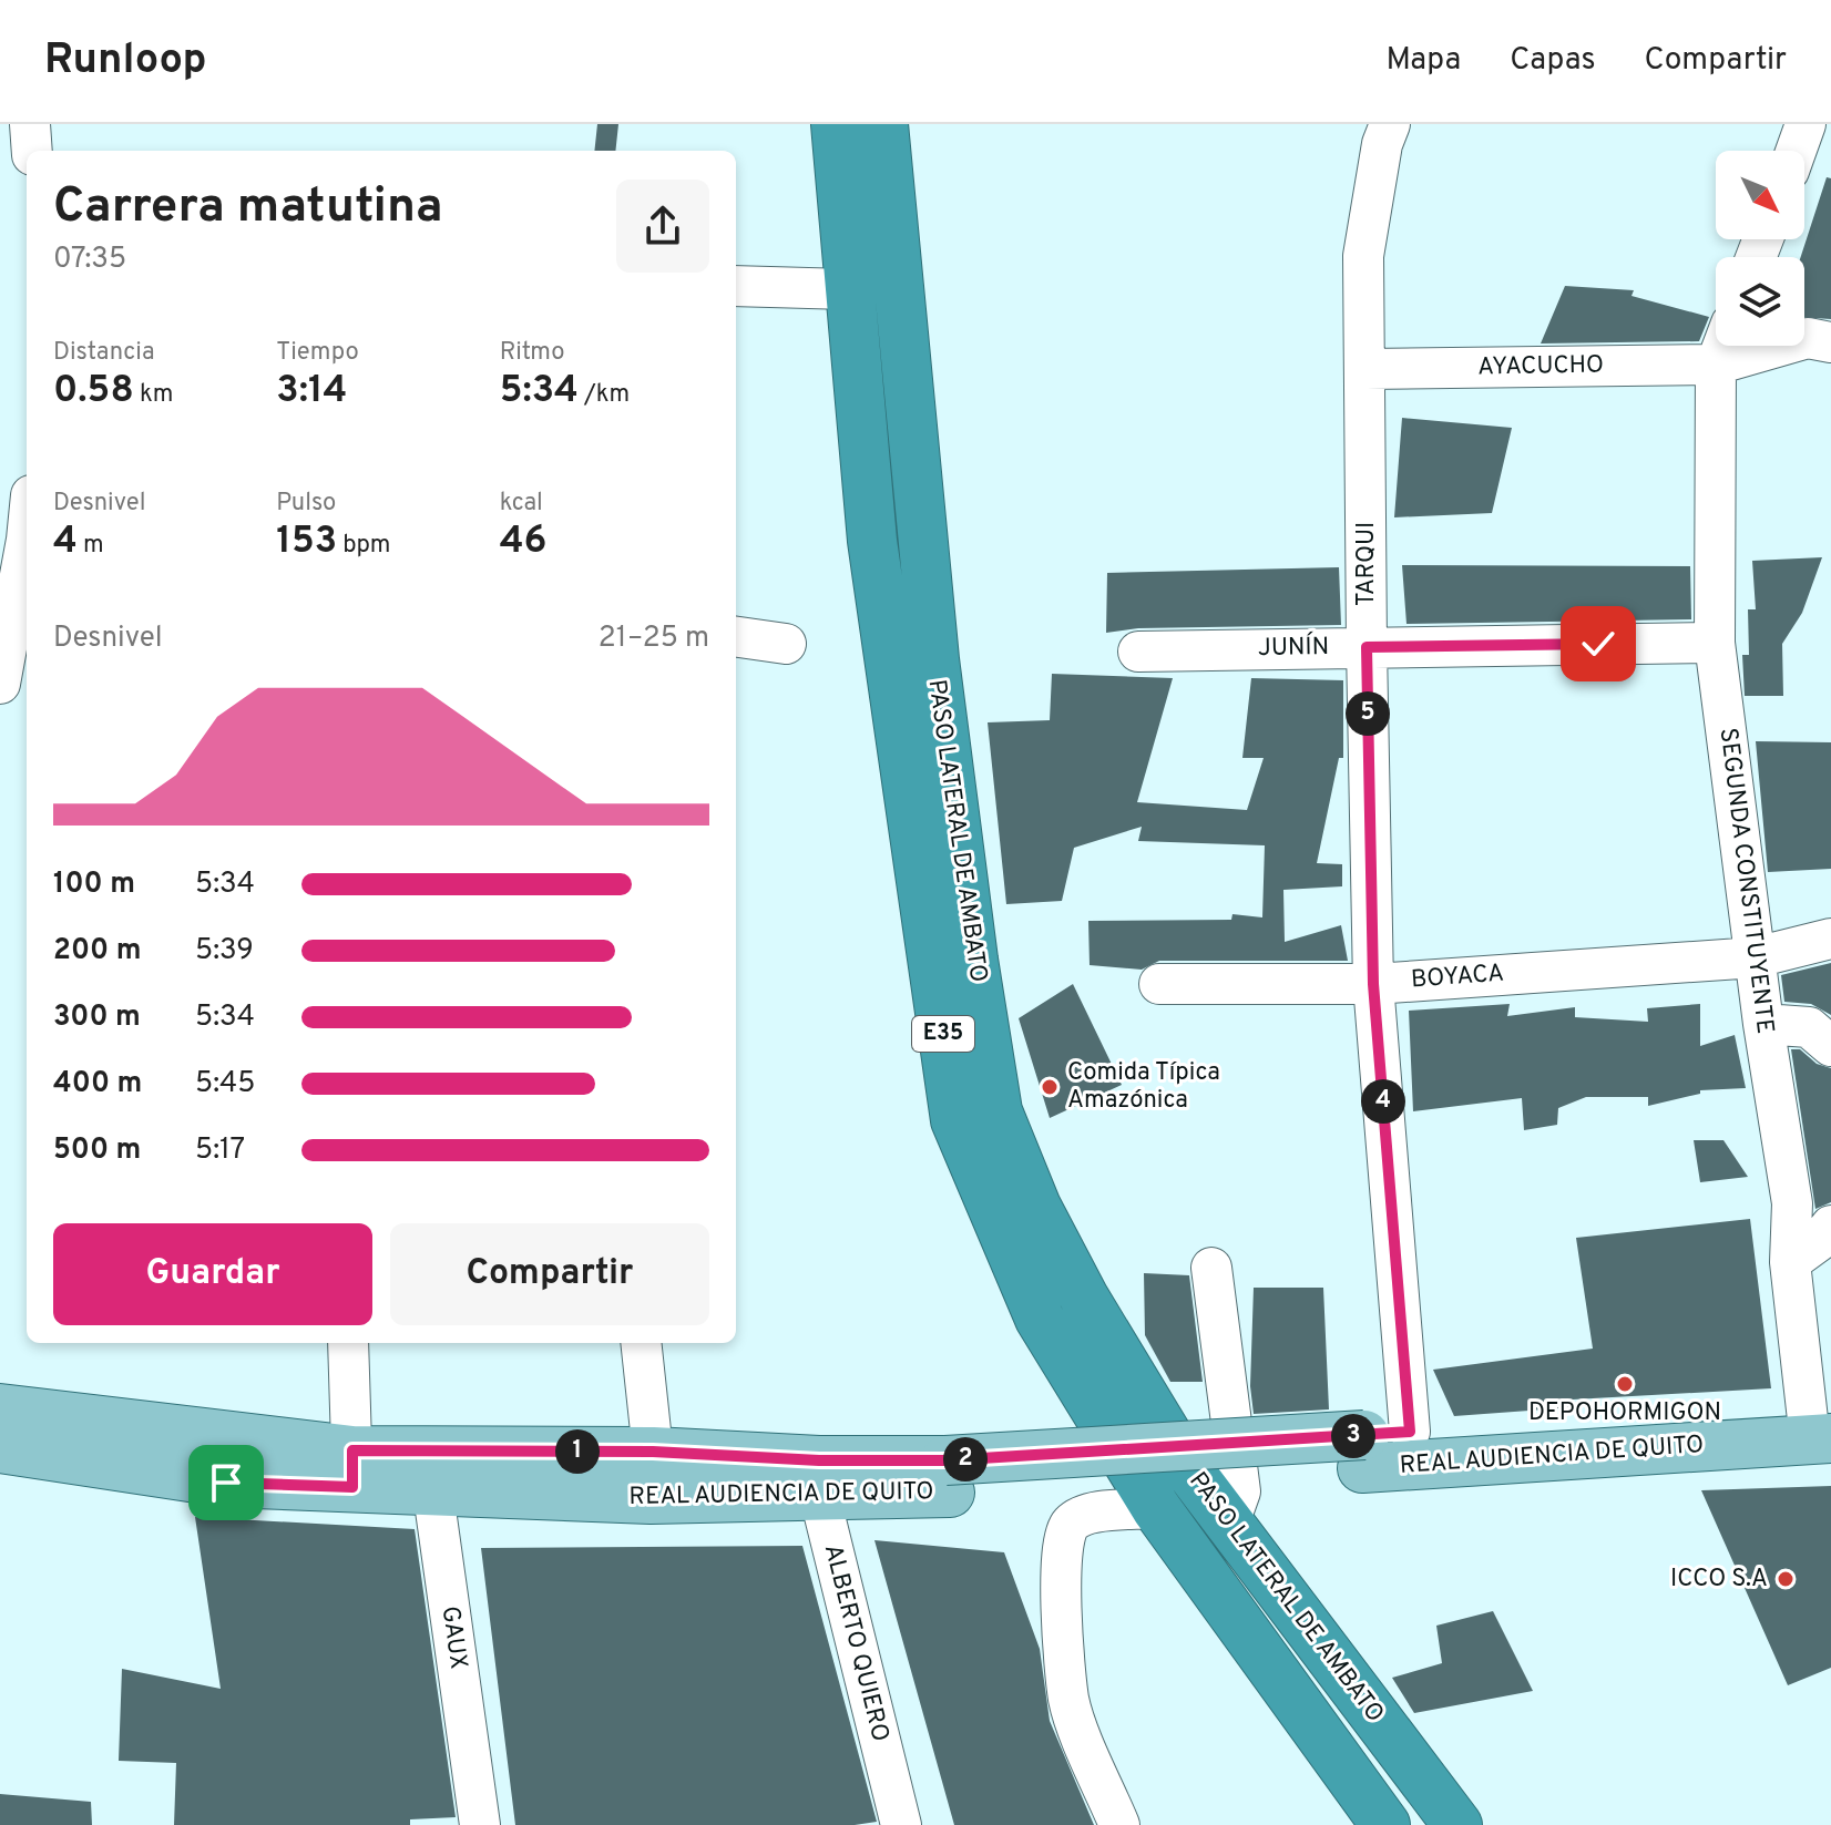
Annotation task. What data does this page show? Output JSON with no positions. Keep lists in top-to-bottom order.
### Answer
{
  "streets": {
    "highway": ["PASO LATERAL DE AMBATO", "E35"],
    "main road": ["REAL AUDIENCIA DE QUITO"],
    "street": [
      "AYACUCHO",
      "TARQUI",
      "JUNÍN",
      "SEGUNDA CONSTITUYENTE",
      "BOYACA",
      "GAUX",
      "ALBERTO QUIERO"
    ]
  },
  "crossings": [
    ["AYACUCHO", "TARQUI"],
    ["AYACUCHO", "SEGUNDA CONSTITUYENTE"],
    ["TARQUI", "JUNÍN"],
    ["TARQUI", "BOYACA"],
    ["TARQUI", "REAL AUDIENCIA DE QUITO"],
    ["JUNÍN", "SEGUNDA CONSTITUYENTE"],
    ["SEGUNDA CONSTITUYENTE", "BOYACA"],
    ["SEGUNDA CONSTITUYENTE", "REAL AUDIENCIA DE QUITO"],
    ["REAL AUDIENCIA DE QUITO", "GAUX"],
    ["REAL AUDIENCIA DE QUITO", "ALBERTO QUIERO"]
  ],
  "places": ["Comida Típica Amazónica", "DEPOHORMIGON", "ICCO S.A"],
  "north": "bottom right",
  "page": {
    "header": "Runloop",
    "nav": ["Mapa", "Capas", "Compartir"],
    "heading": ["Carrera matutina", "07:35"],
    "stats": [
      ["Distancia", "0.58 km"],
      ["Tiempo", "3:14"],
      ["Ritmo", "5:34 /km"],
      ["Desnivel", "4 m"],
      ["Pulso", "153 bpm"],
      ["kcal", "46"]
    ],
    "chart": ["Desnivel", "21–25 m"],
    "pins": [
      "5",
      "4",
      "3",
      "1",
      "2"
    ],
    "list": [
      {
        "name": "100 m",
        "note": "5:34"
      },
      {
        "name": "200 m",
        "note": "5:39"
      },
      {
        "name": "300 m",
        "note": "5:34"
      },
      {
        "name": "400 m",
        "note": "5:45"
      },
      {
        "name": "500 m",
        "note": "5:17"
      }
    ],
    "buttons": ["Guardar", "Compartir"]
  }
}
